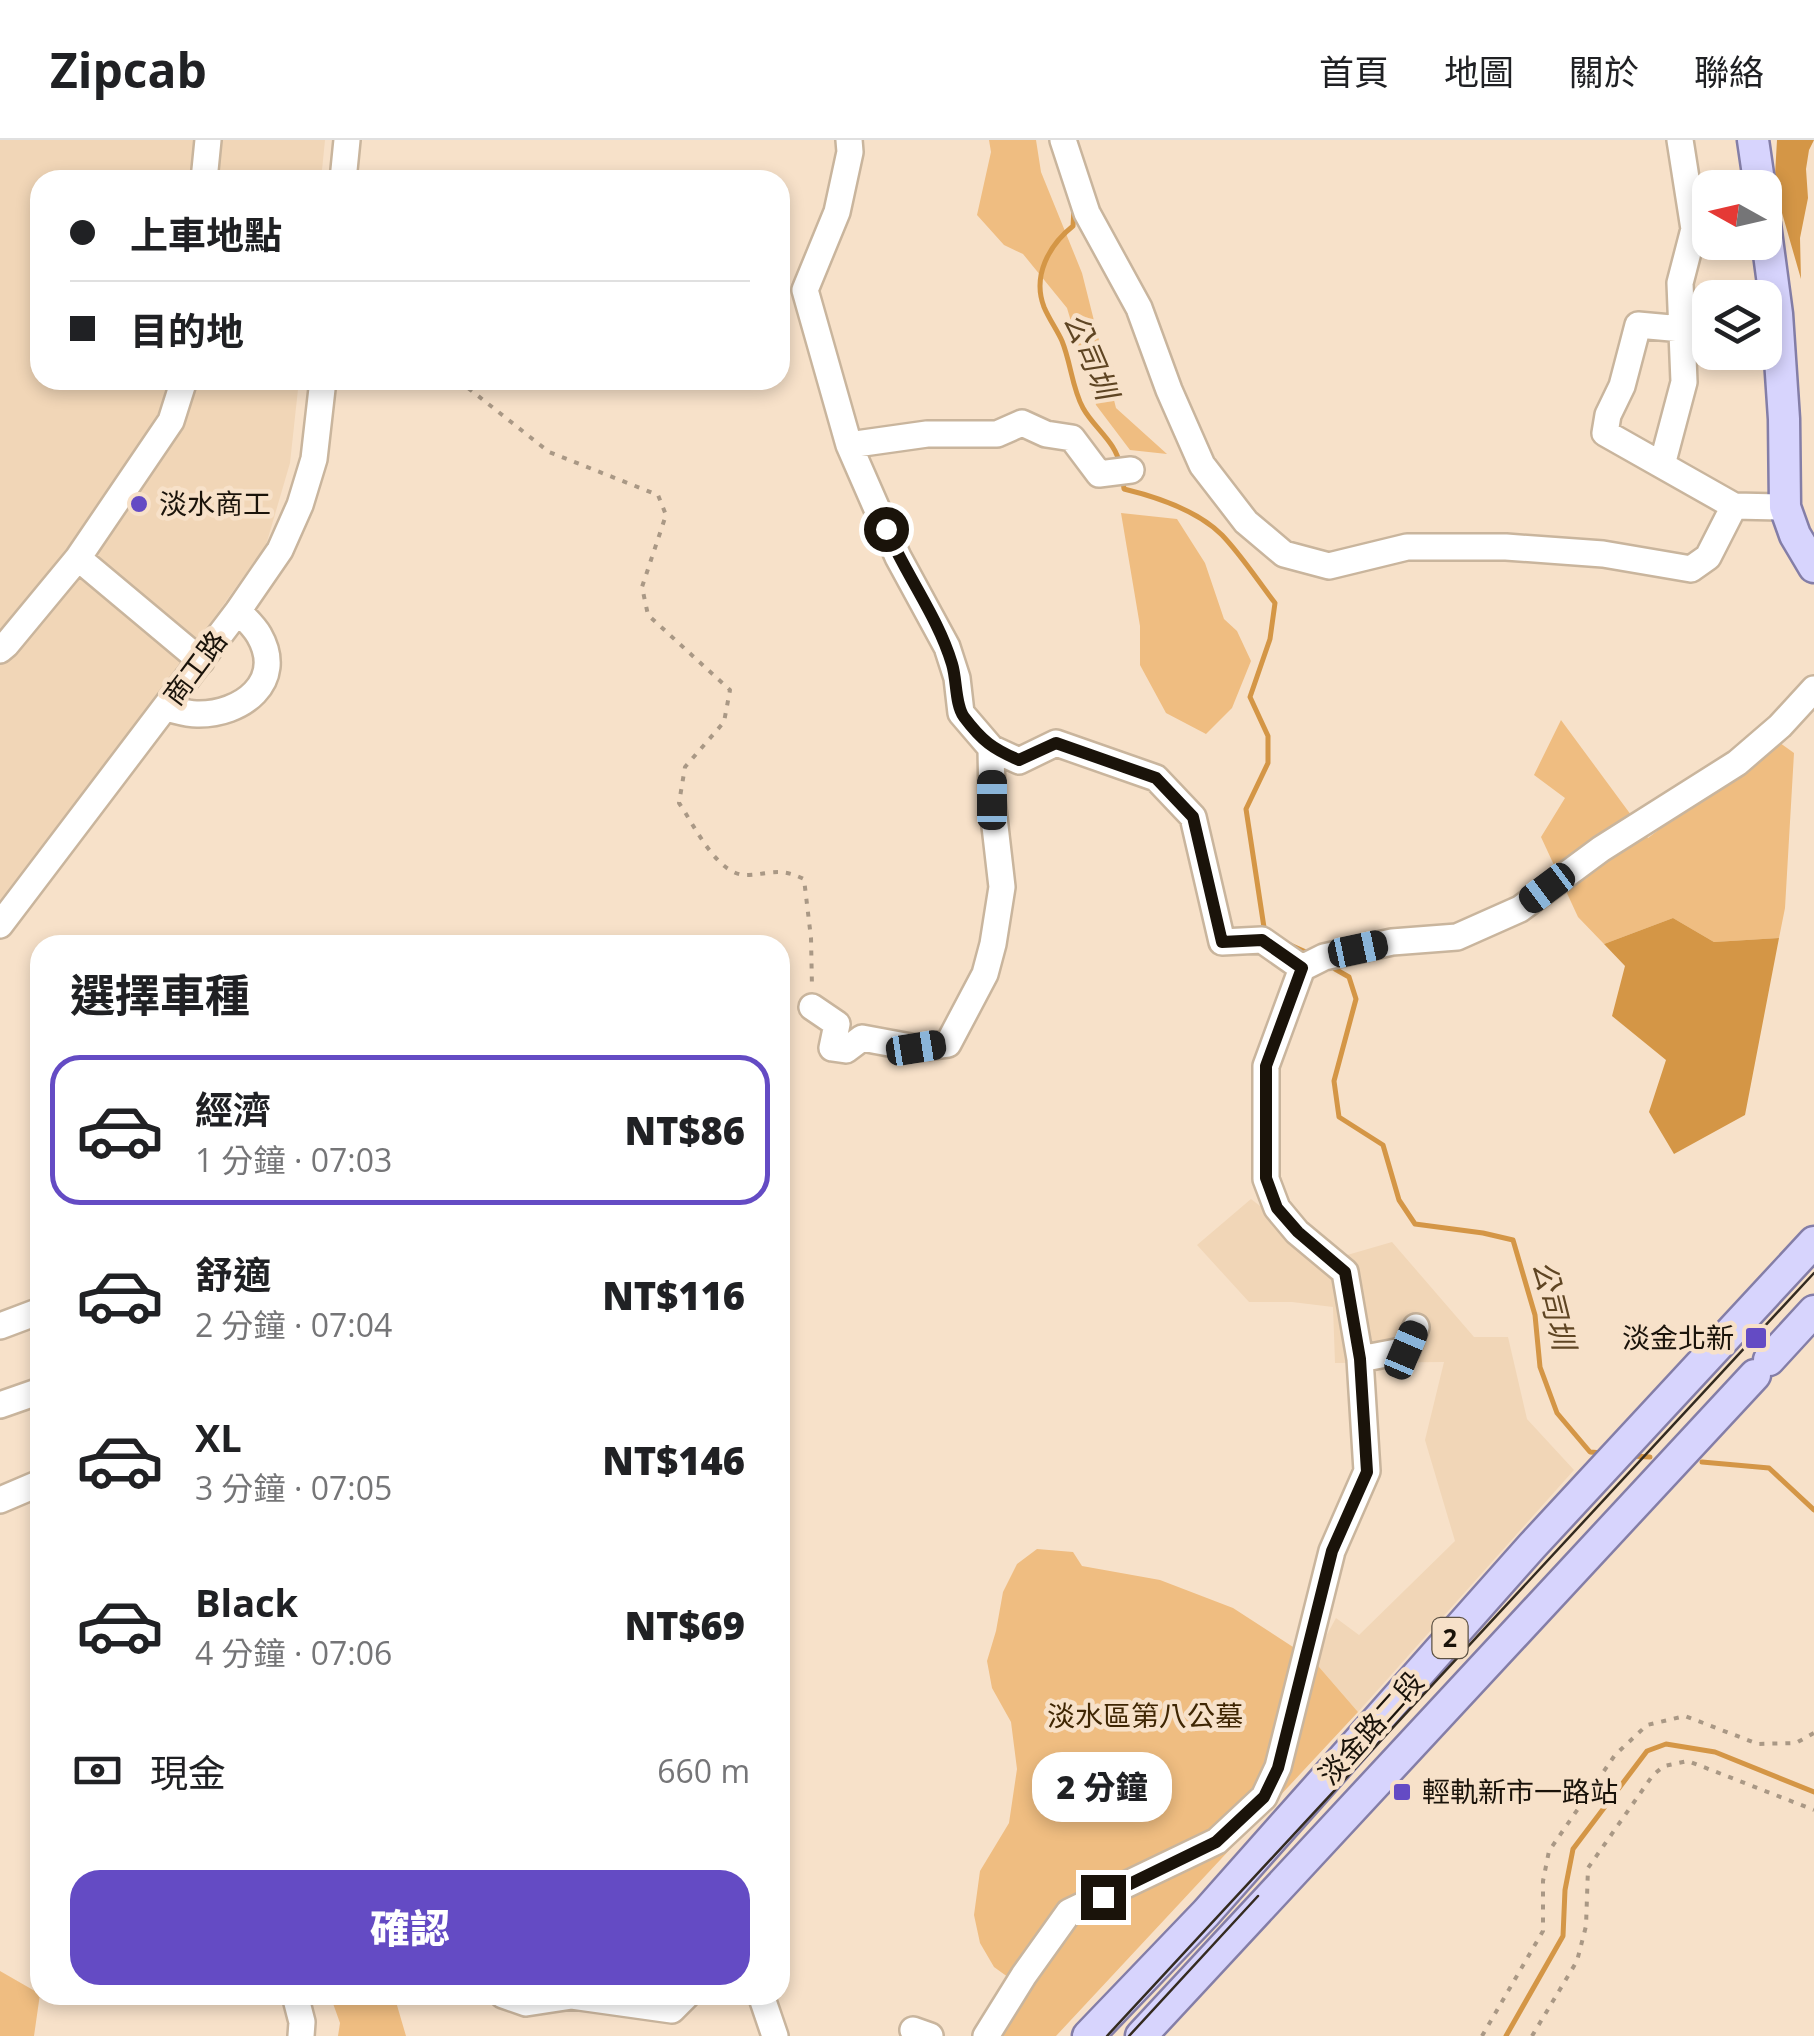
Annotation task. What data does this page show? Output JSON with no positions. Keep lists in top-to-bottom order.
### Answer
{
  "streets": {
    "main road": ["2", "淡金路二段"],
    "street": ["商工路"]
  },
  "water": ["公司圳"],
  "parks": ["淡水區第八公墓"],
  "places": {
    "other": ["淡水商工"],
    "transit": ["淡金北新", "輕軌新市一路站"]
  },
  "north": "left",
  "page": {
    "header": "Zipcab",
    "nav": [
      "首頁",
      "地圖",
      "關於",
      "聯絡"
    ],
    "banner": ["上車地點", "目的地"],
    "heading": "選擇車種",
    "list": [
      {
        "name": "經濟",
        "note": "1 分鐘 · 07:03",
        "value": "NT$86"
      },
      {
        "name": "舒適",
        "note": "2 分鐘 · 07:04",
        "value": "NT$116"
      },
      {
        "name": "XL",
        "note": "3 分鐘 · 07:05",
        "value": "NT$146"
      },
      {
        "name": "Black",
        "note": "4 分鐘 · 07:06",
        "value": "NT$69"
      }
    ],
    "pay": ["現金", "660 m"],
    "bubble": "2 分鐘",
    "buttons": "確認"
  }
}
